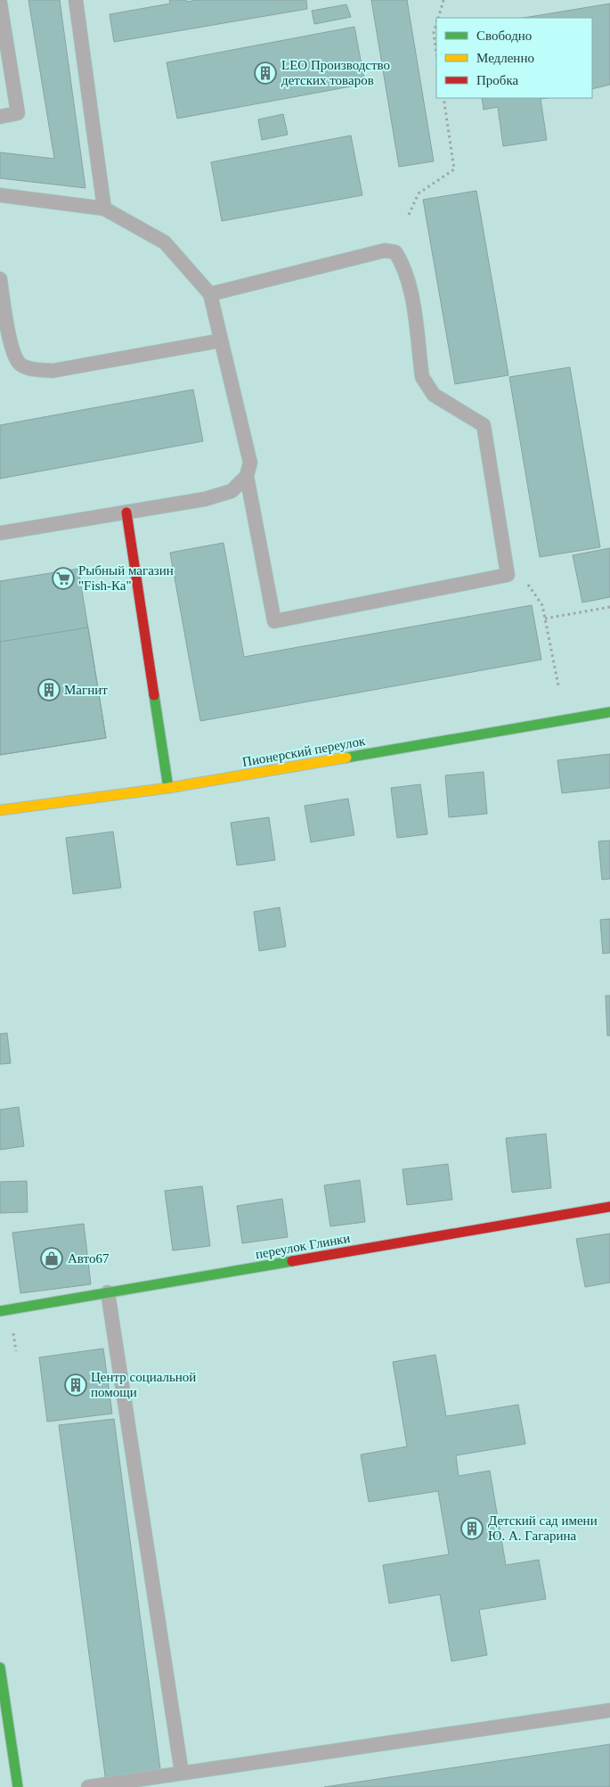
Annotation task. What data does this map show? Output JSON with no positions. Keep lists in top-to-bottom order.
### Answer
{
  "streets": {
    "street": ["Пионерский переулок", "переулок Глинки"]
  },
  "places": {
    "building": [
      "LEO Производство детских товаров",
      "Магнит",
      "Центр социальной помощи",
      "Детский сад имени Ю. А. Гагарина"
    ],
    "supermarket": ["Рыбный магазин \"Fish-Ка\""],
    "shop": ["Авто67"]
  },
  "legend": ["Свободно", "Медленно", "Пробка"]
}
